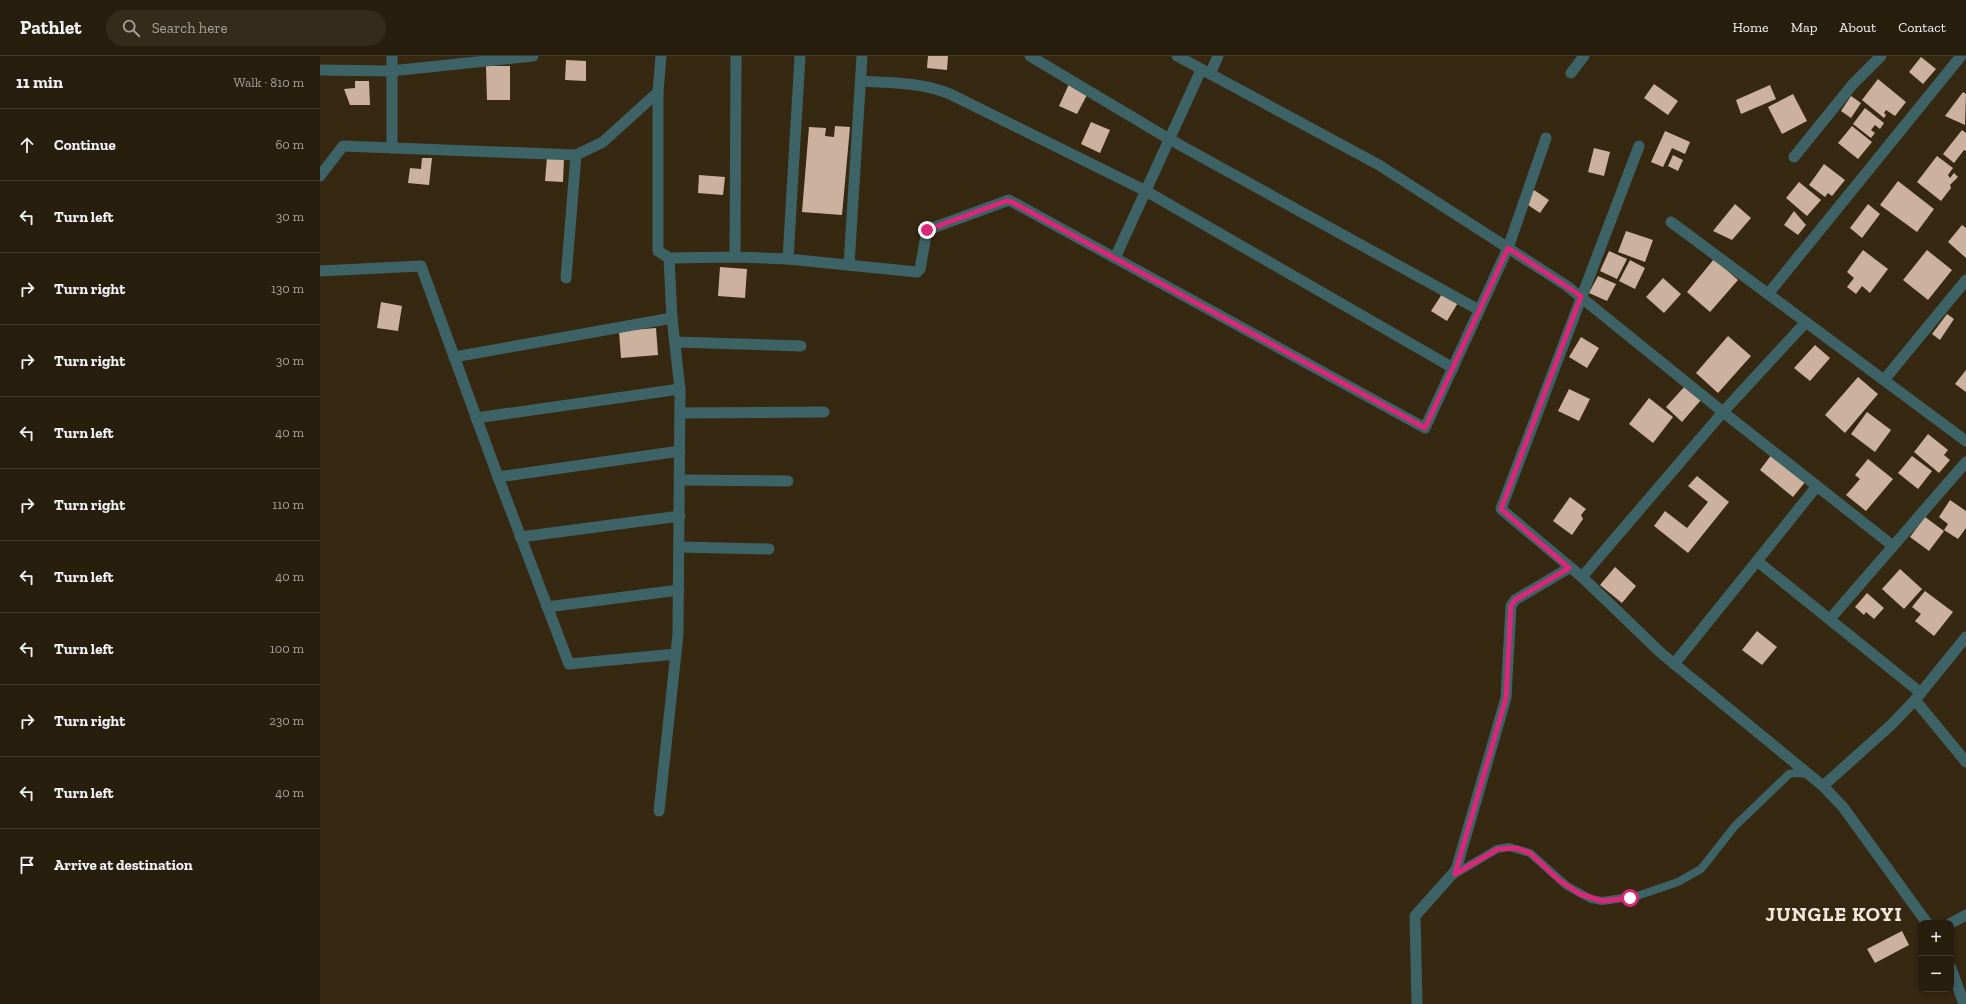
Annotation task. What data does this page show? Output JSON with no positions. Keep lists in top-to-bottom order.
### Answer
{
  "districts": ["JUNGLE KOYI"],
  "page": {
    "header": "Pathlet",
    "search": "Search here",
    "nav": [
      "Home",
      "Map",
      "About",
      "Contact"
    ],
    "heading": ["11 min", "Walk · 810 m"],
    "list": [
      ["Continue", "60 m"],
      ["Turn left", "30 m"],
      ["Turn right", "130 m"],
      ["Turn right", "30 m"],
      ["Turn left", "40 m"],
      ["Turn right", "110 m"],
      ["Turn left", "40 m"],
      ["Turn left", "100 m"],
      ["Turn right", "230 m"],
      ["Turn left", "40 m"],
      "Arrive at destination"
    ],
    "map_buttons": ["+", "−"]
  }
}
